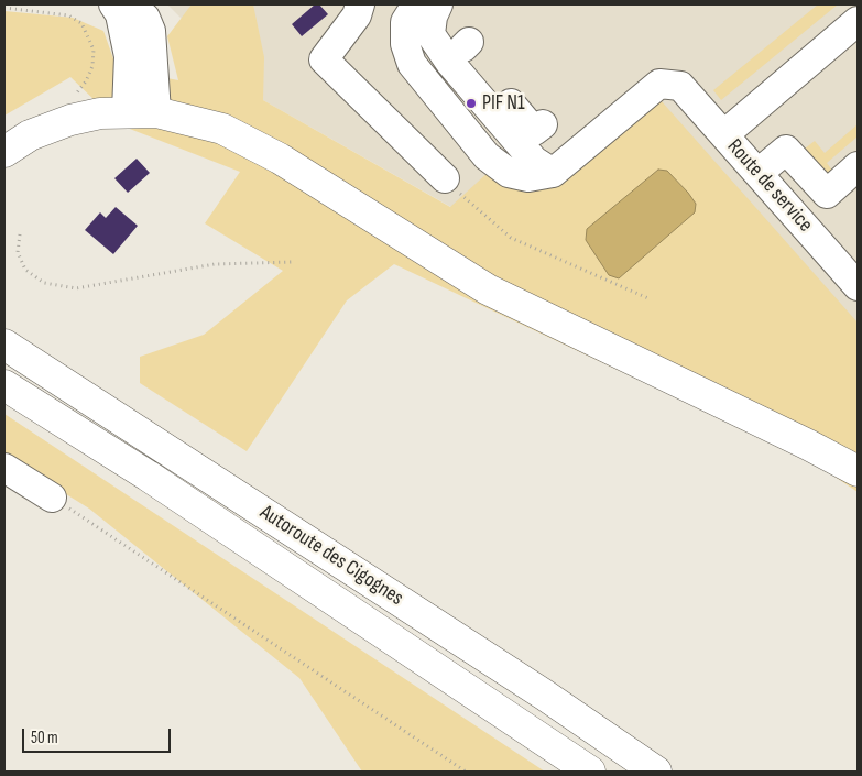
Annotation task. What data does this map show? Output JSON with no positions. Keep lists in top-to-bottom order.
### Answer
{
  "streets": {
    "main road": ["Autoroute des Cigognes"],
    "street": ["Route de service"]
  },
  "places": ["PIF N1"],
  "scale_bar": "50 m"
}
